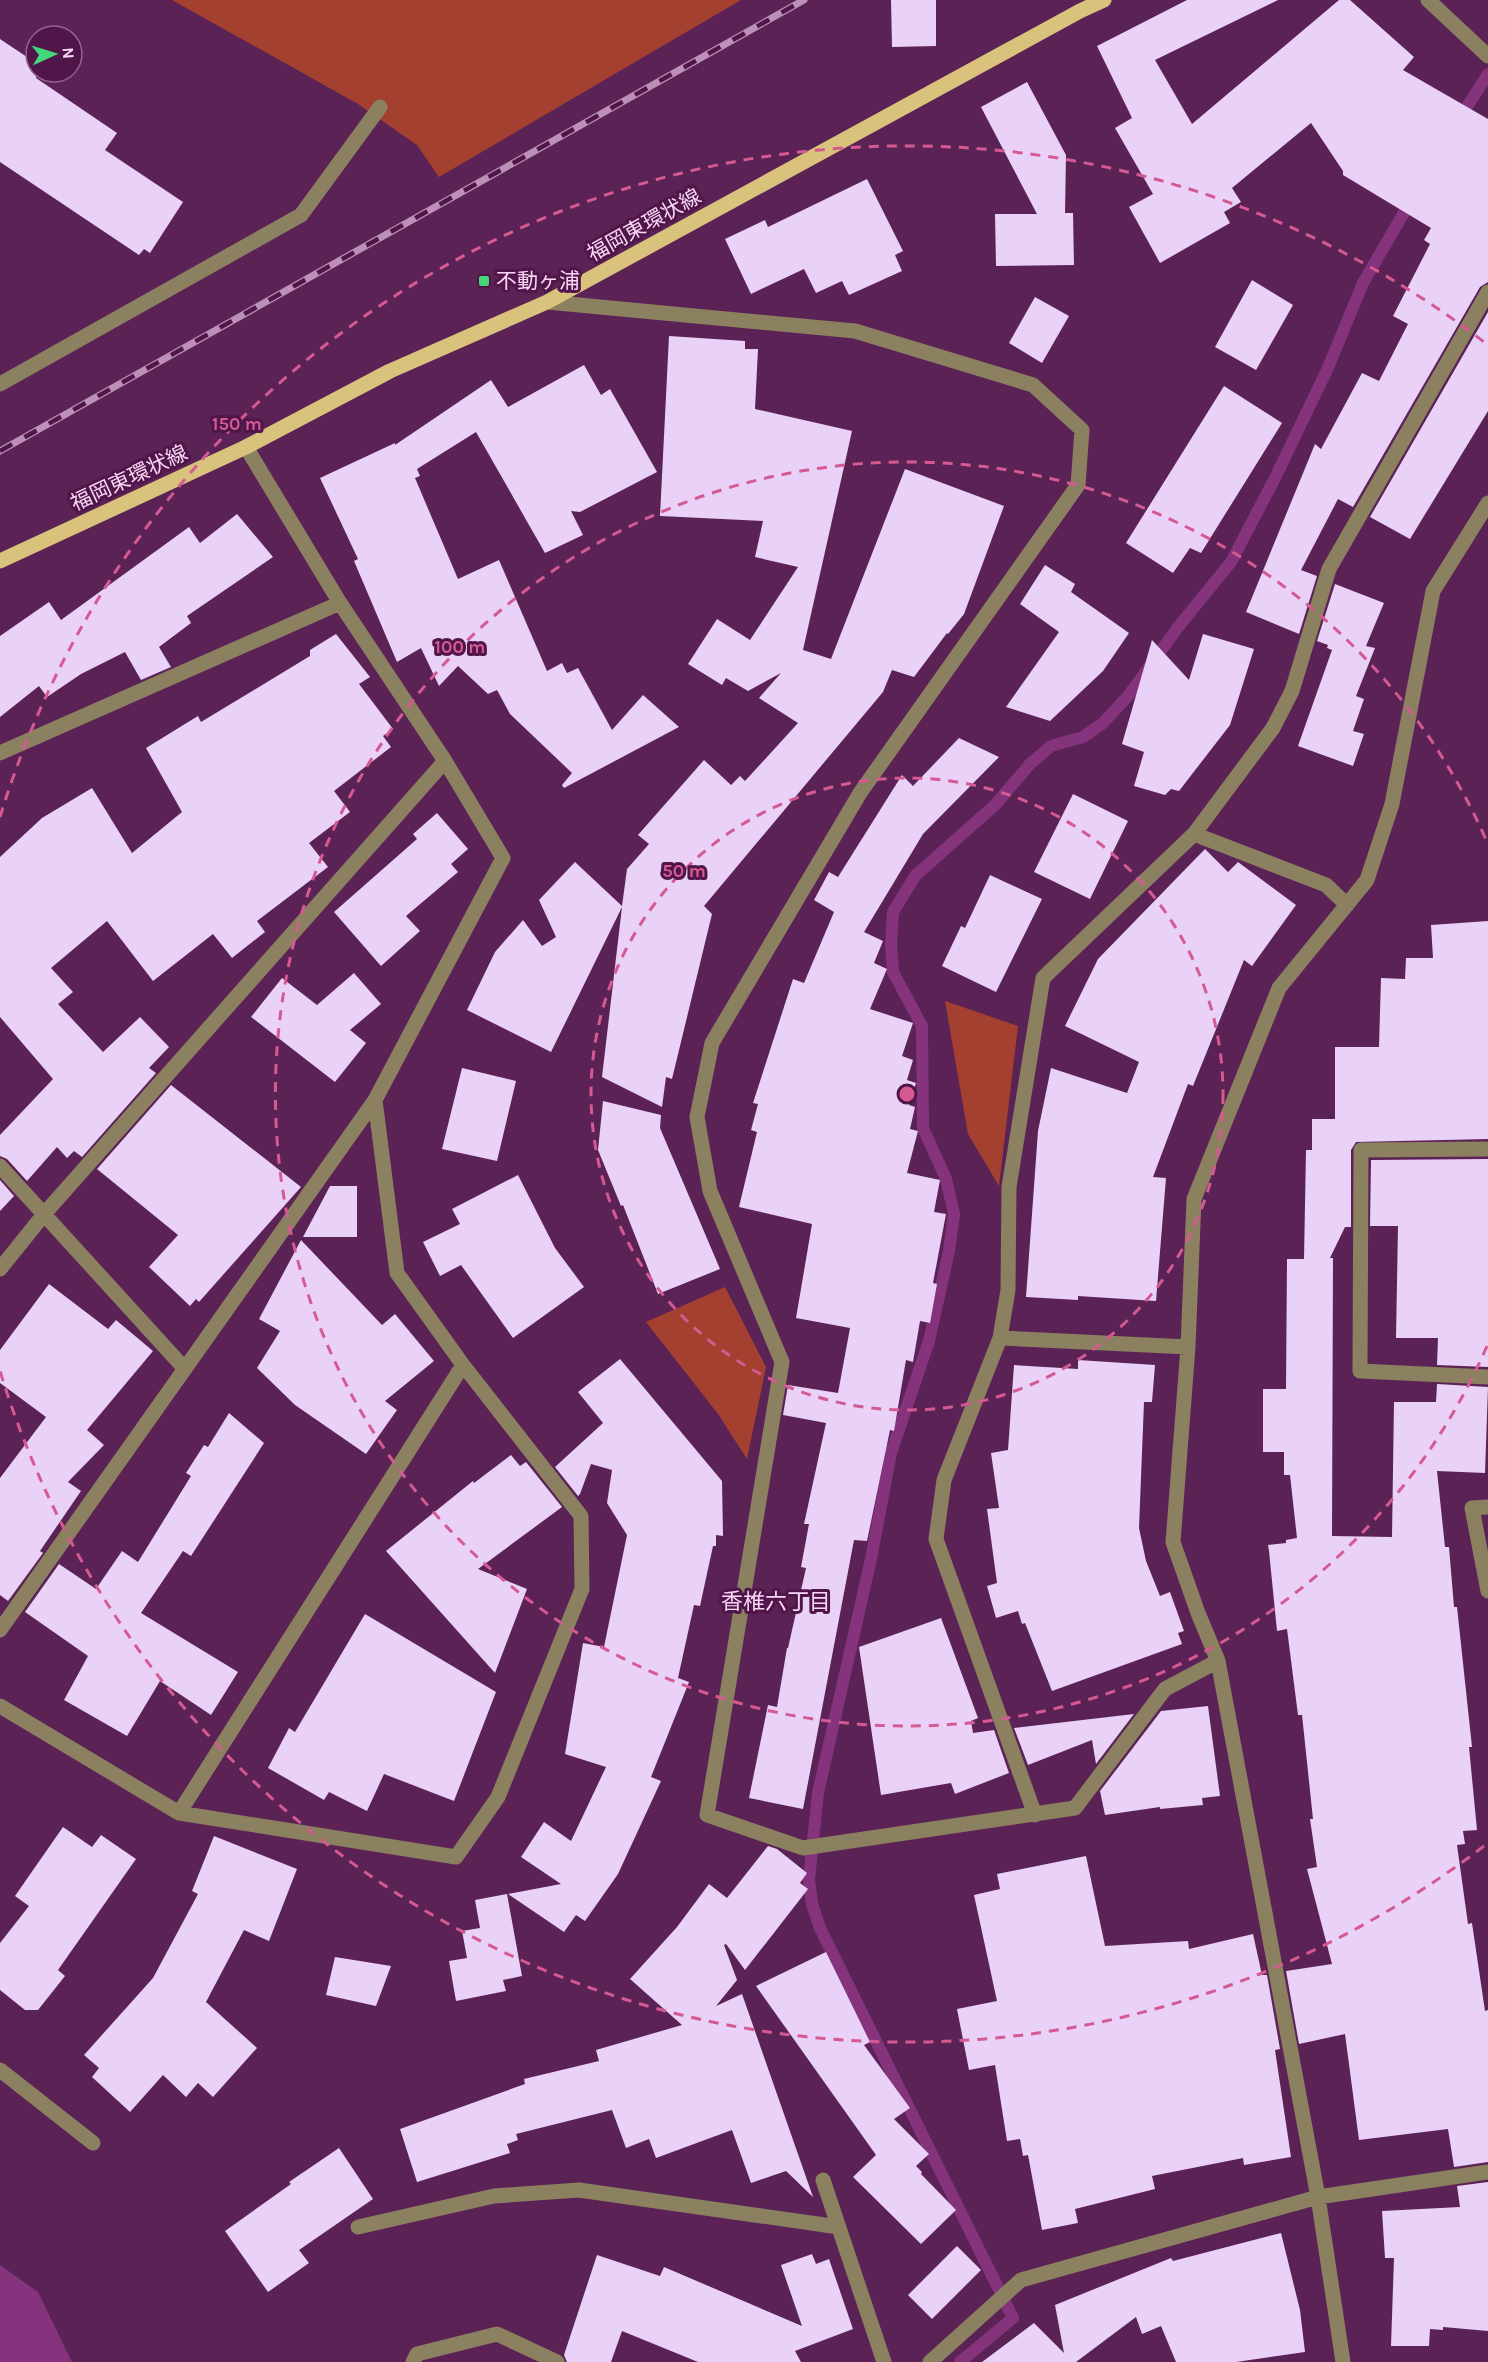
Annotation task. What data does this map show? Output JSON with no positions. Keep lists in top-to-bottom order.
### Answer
{
  "streets": {
    "main road": ["福岡東環状線"]
  },
  "districts": ["香椎六丁目"],
  "places": {
    "transit": ["不動ヶ浦"]
  },
  "north": "right",
  "rings": ["150 m", "100 m", "50 m"]
}
